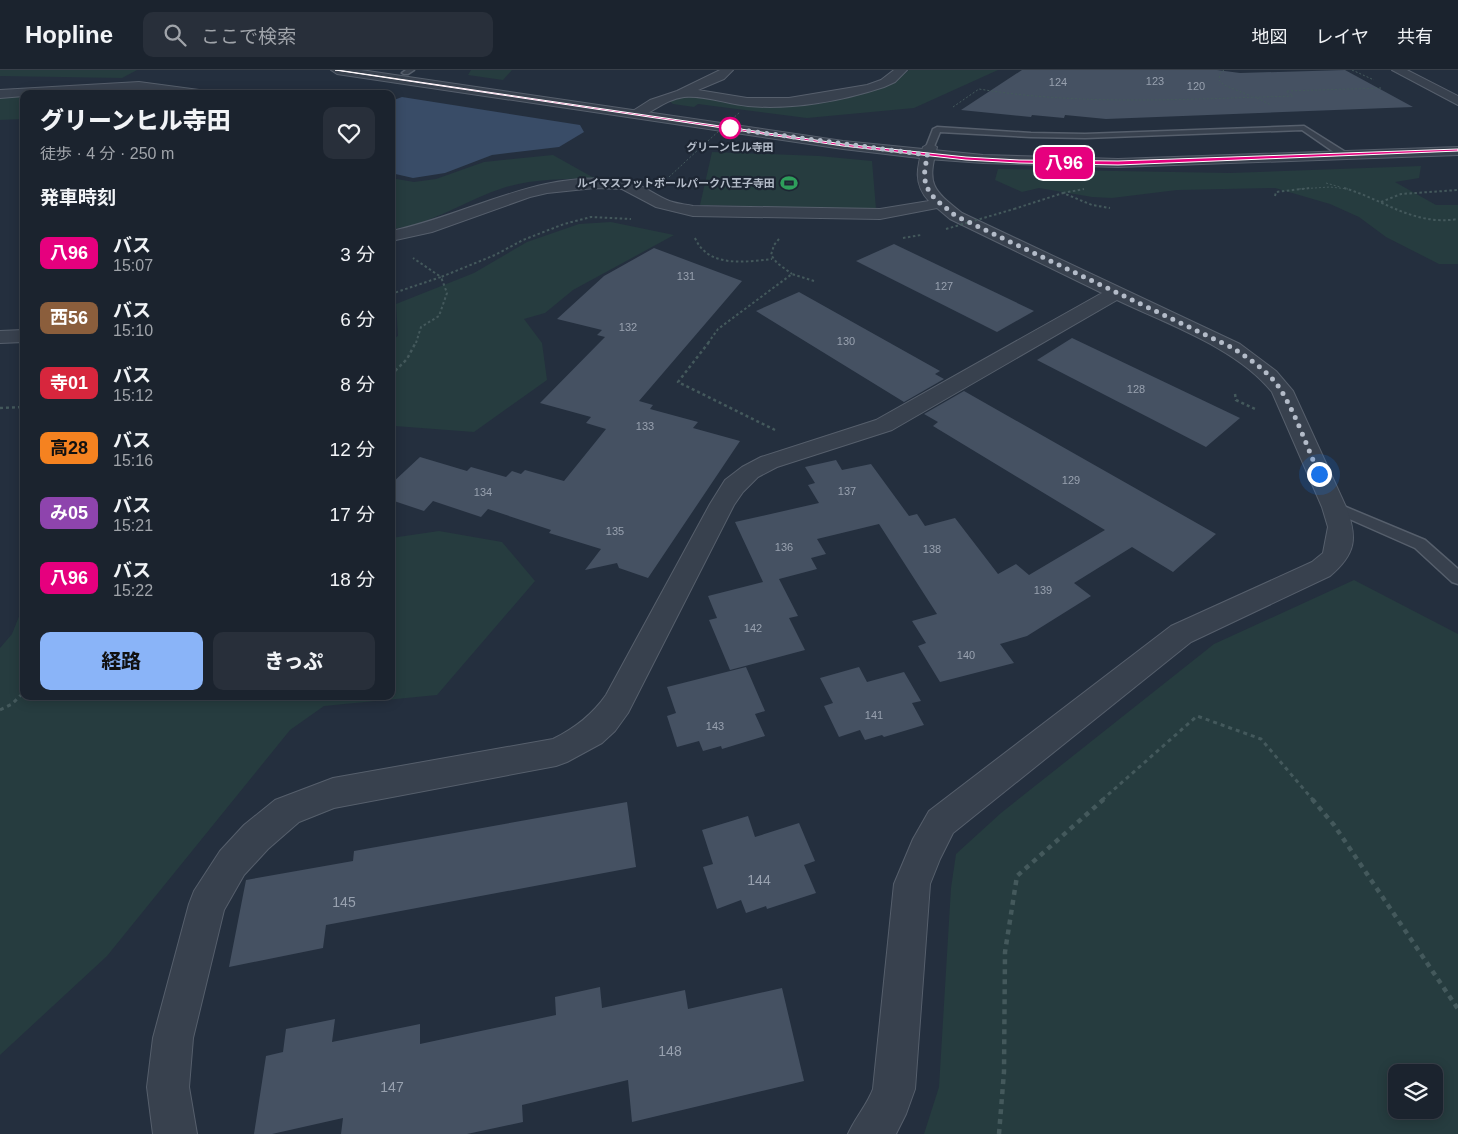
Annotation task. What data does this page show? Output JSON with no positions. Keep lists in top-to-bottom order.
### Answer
{
  "places": {
    "other": ["グリーンヒル寺田"],
    "sports": ["ルイマスフットボールパーク八王子寺田"]
  },
  "lines": ["bus line 八96"],
  "house_numbers": [
    "123",
    "124",
    "120",
    "131",
    "127",
    "132",
    "130",
    "128",
    "133",
    "129",
    "137",
    "134",
    "135",
    "136",
    "138",
    "139",
    "142",
    "140",
    "141",
    "143",
    "144",
    "145",
    "148",
    "147"
  ],
  "page": {
    "header": "Hopline",
    "search": "ここで検索",
    "nav": ["地図", "レイヤ", "共有"],
    "on_map": "八96",
    "heading": [
      ["グリーンヒル寺田", "徒歩 · 4 分 · 250 m"],
      "発車時刻"
    ],
    "list": [
      {
        "mark": "八96",
        "name": "バス",
        "note": "15:07",
        "value": "3 分"
      },
      {
        "mark": "西56",
        "name": "バス",
        "note": "15:10",
        "value": "6 分"
      },
      {
        "mark": "寺01",
        "name": "バス",
        "note": "15:12",
        "value": "8 分"
      },
      {
        "mark": "高28",
        "name": "バス",
        "note": "15:16",
        "value": "12 分"
      },
      {
        "mark": "み05",
        "name": "バス",
        "note": "15:21",
        "value": "17 分"
      },
      {
        "mark": "八96",
        "name": "バス",
        "note": "15:22",
        "value": "18 分"
      }
    ],
    "buttons": ["経路", "きっぷ"]
  }
}
